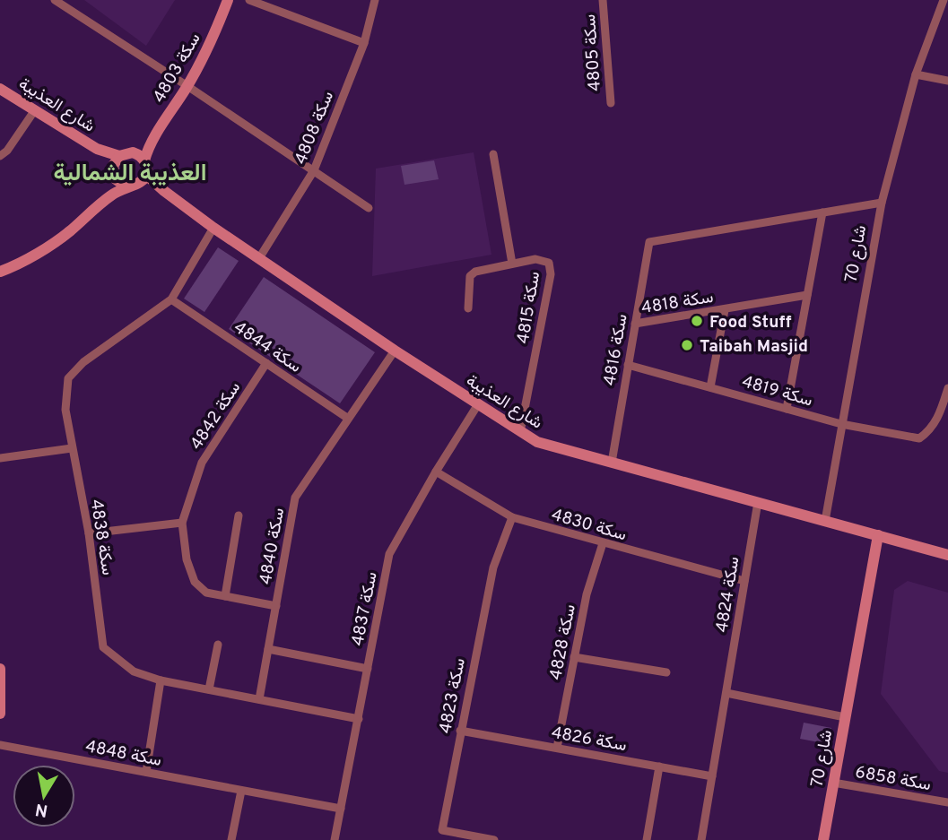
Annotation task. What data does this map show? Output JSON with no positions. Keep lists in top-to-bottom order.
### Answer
{
  "streets": {
    "street": [
      "سكة 4805",
      "سكة 4803",
      "شارع العذيبة",
      "سكة 4808",
      "شارع 70",
      "سكة 4818",
      "سكة 4815",
      "سكة 4844",
      "سكة 4816",
      "سكة 4819",
      "سكة 4842",
      "سكة 4830",
      "سكة 4838",
      "سكة 4840",
      "سكة 4824",
      "سكة 4837",
      "سكة 4828",
      "سكة 4823",
      "سكة 4826",
      "سكة 4848",
      "سكة 6858"
    ]
  },
  "crossings": [
    ["شارع العذيبة", "سكة 4808"],
    ["شارع العذيبة", "شارع 70"],
    ["شارع العذيبة", "سكة 4815"],
    ["شارع العذيبة", "سكة 4816"],
    ["شارع العذيبة", "سكة 4838"],
    ["شارع العذيبة", "سكة 4840"],
    ["شارع العذيبة", "سكة 4824"],
    ["شارع العذيبة", "سكة 4837"],
    ["شارع 70", "سكة 4819"],
    ["شارع 70", "سكة 6858"],
    ["سكة 4818", "سكة 4816"],
    ["سكة 4818", "سكة 4819"],
    ["سكة 4844", "سكة 4842"],
    ["سكة 4844", "سكة 4838"],
    ["سكة 4844", "سكة 4840"],
    ["سكة 4816", "سكة 4819"],
    ["سكة 4842", "سكة 4840"],
    ["سكة 4830", "سكة 4824"],
    ["سكة 4830", "سكة 4837"],
    ["سكة 4830", "سكة 4828"],
    ["سكة 4830", "سكة 4823"],
    ["سكة 4838", "سكة 4840"],
    ["سكة 4838", "سكة 4837"],
    ["سكة 4824", "سكة 4826"],
    ["سكة 4837", "سكة 4848"],
    ["سكة 4828", "سكة 4826"],
    ["سكة 4823", "سكة 4826"]
  ],
  "districts": ["العذيبة الشمالية"],
  "places": ["Food Stuff", "Taibah Masjid"],
  "north": "bottom"
}
